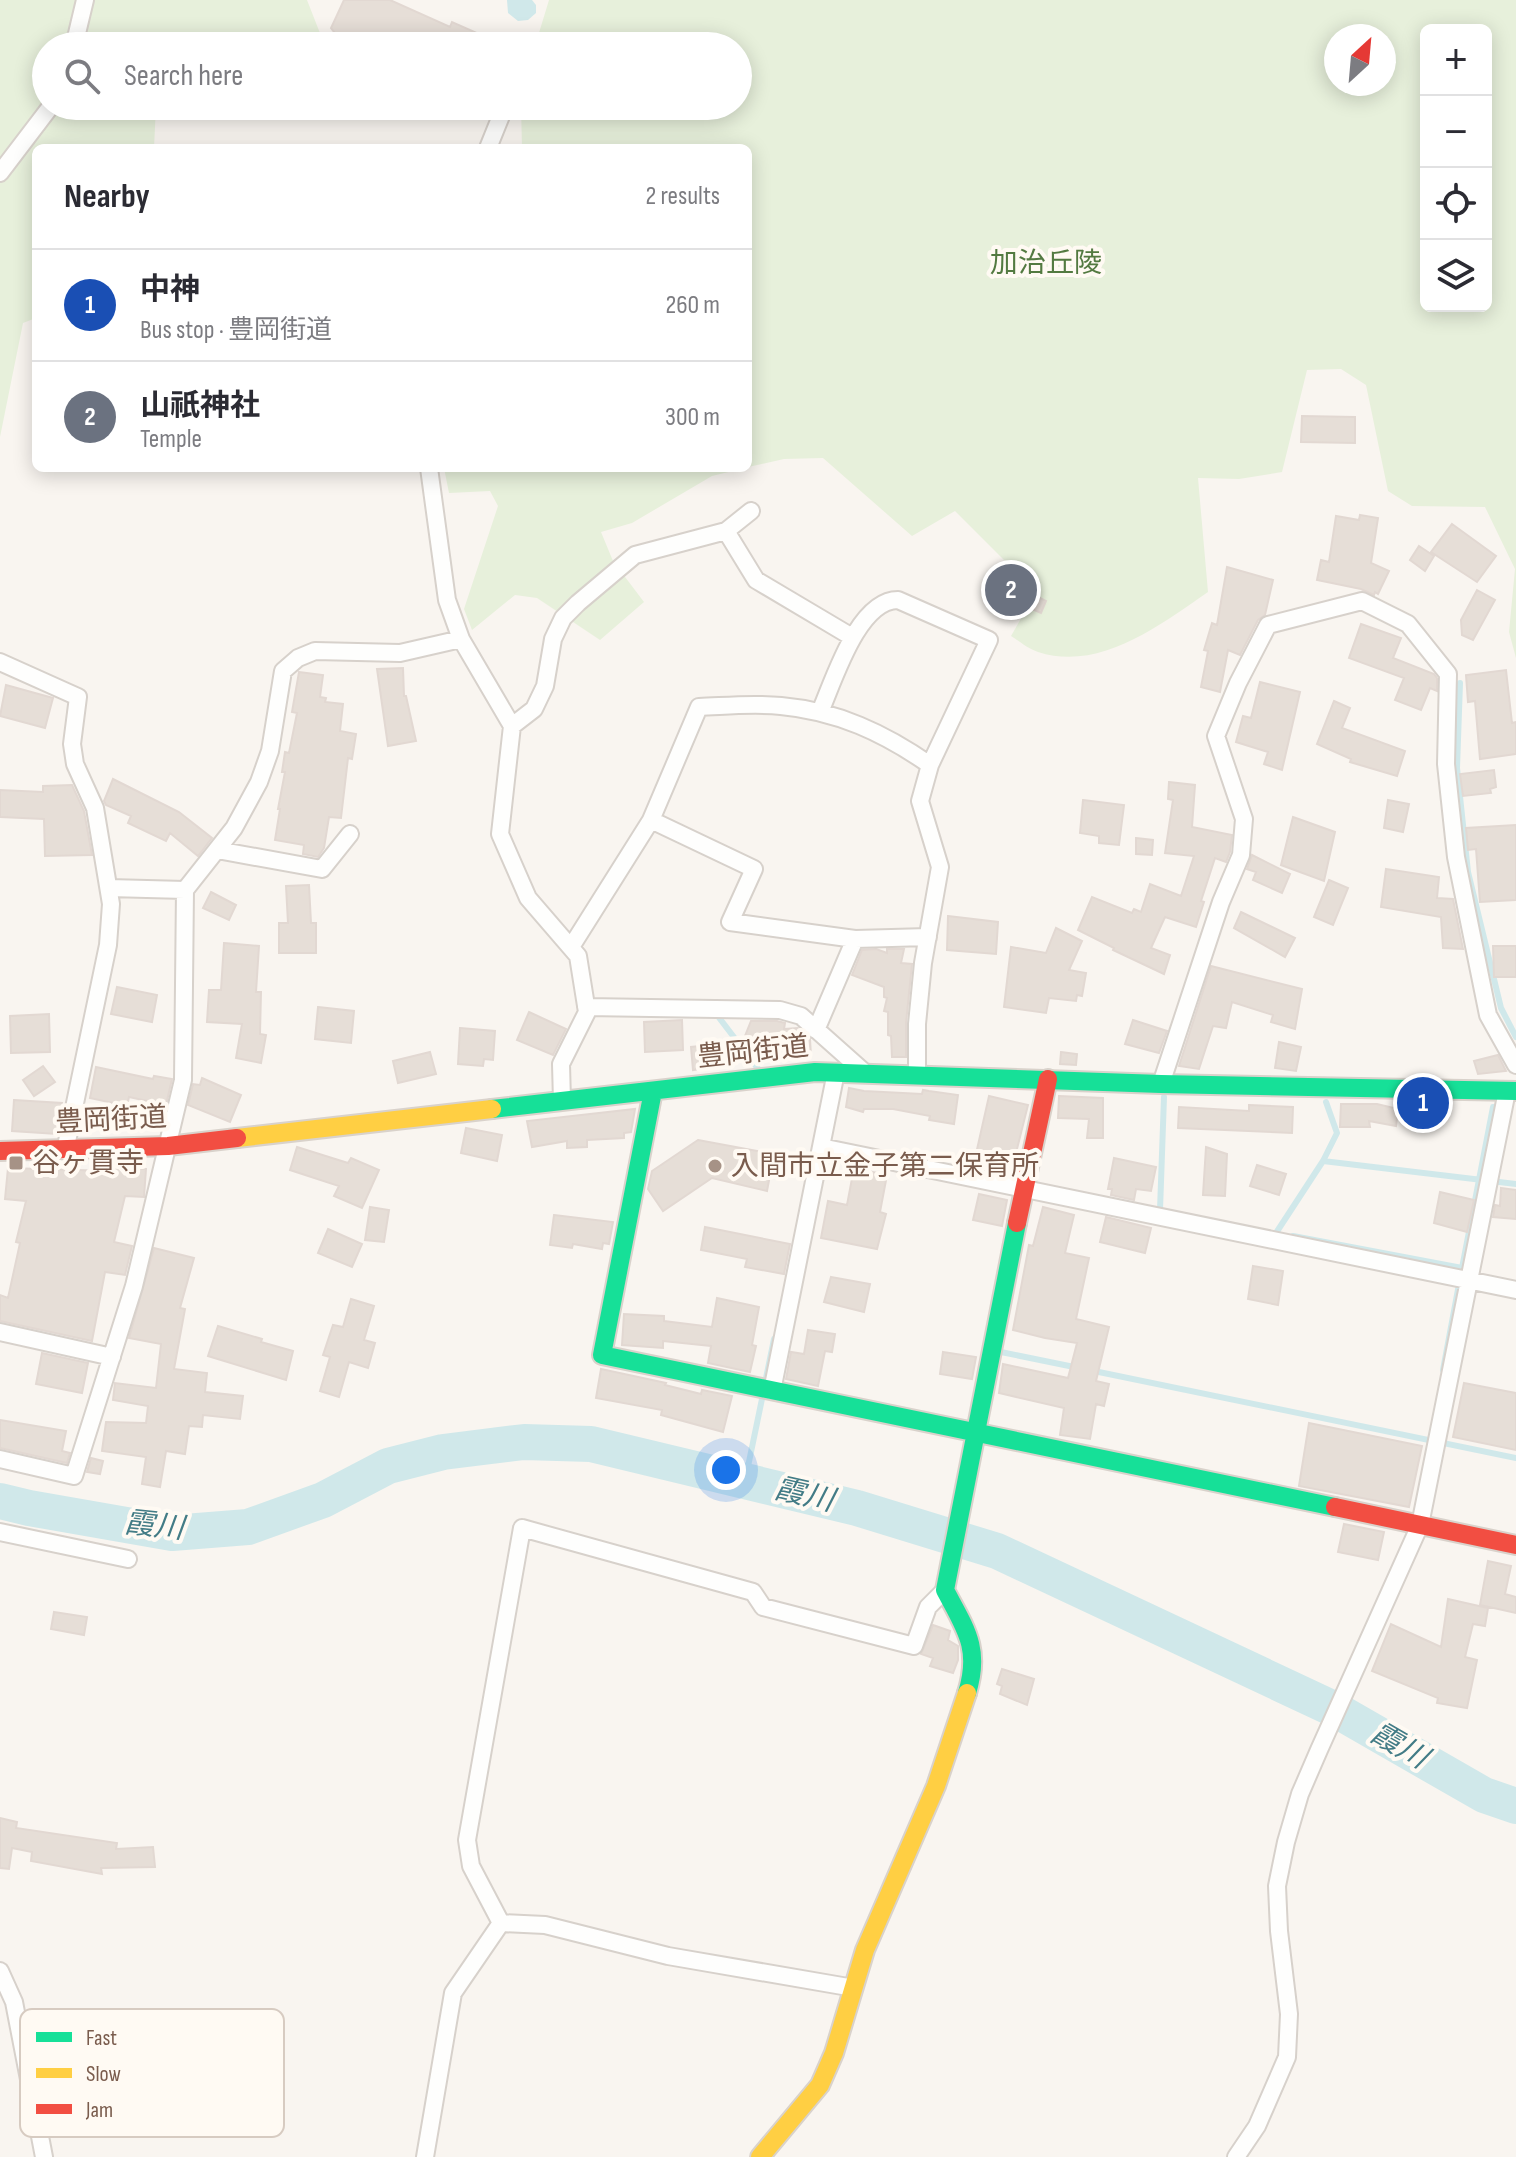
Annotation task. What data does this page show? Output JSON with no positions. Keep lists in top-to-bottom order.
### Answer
{
  "streets": {
    "street": ["豊岡街道"]
  },
  "water": ["霞川"],
  "parks": ["加治丘陵"],
  "places": {
    "transit": ["谷ヶ貫寺"],
    "other": ["入間市立金子第二保育所"]
  },
  "legend": ["Fast", "Slow", "Jam"],
  "north": "top right",
  "page": {
    "map_buttons": ["+", "−"],
    "search": "Search here",
    "heading": ["Nearby", "2 results"],
    "list": [
      {
        "mark": "1",
        "name": "中神",
        "note": "Bus stop · 豊岡街道",
        "value": "260 m"
      },
      {
        "mark": "2",
        "name": "山祇神社",
        "note": "Temple",
        "value": "300 m"
      }
    ],
    "pins": ["2", "1"]
  }
}
